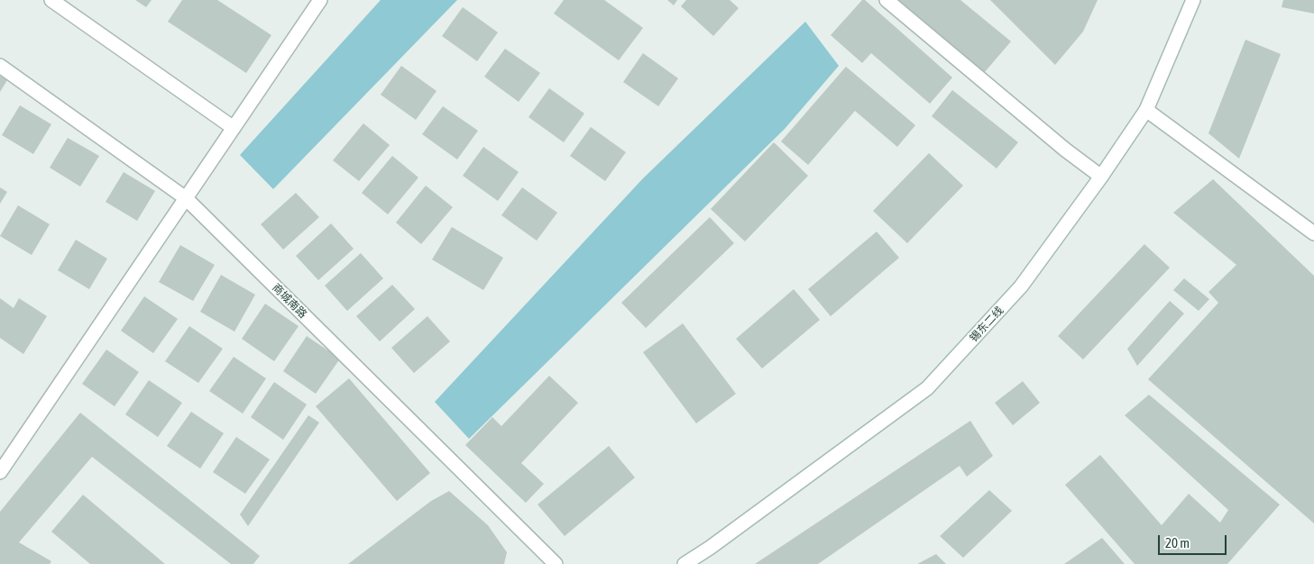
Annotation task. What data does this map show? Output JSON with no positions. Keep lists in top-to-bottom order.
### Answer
{
  "streets": {
    "street": ["商城南路", "锡东二线"]
  },
  "scale_bar": "20 m"
}
